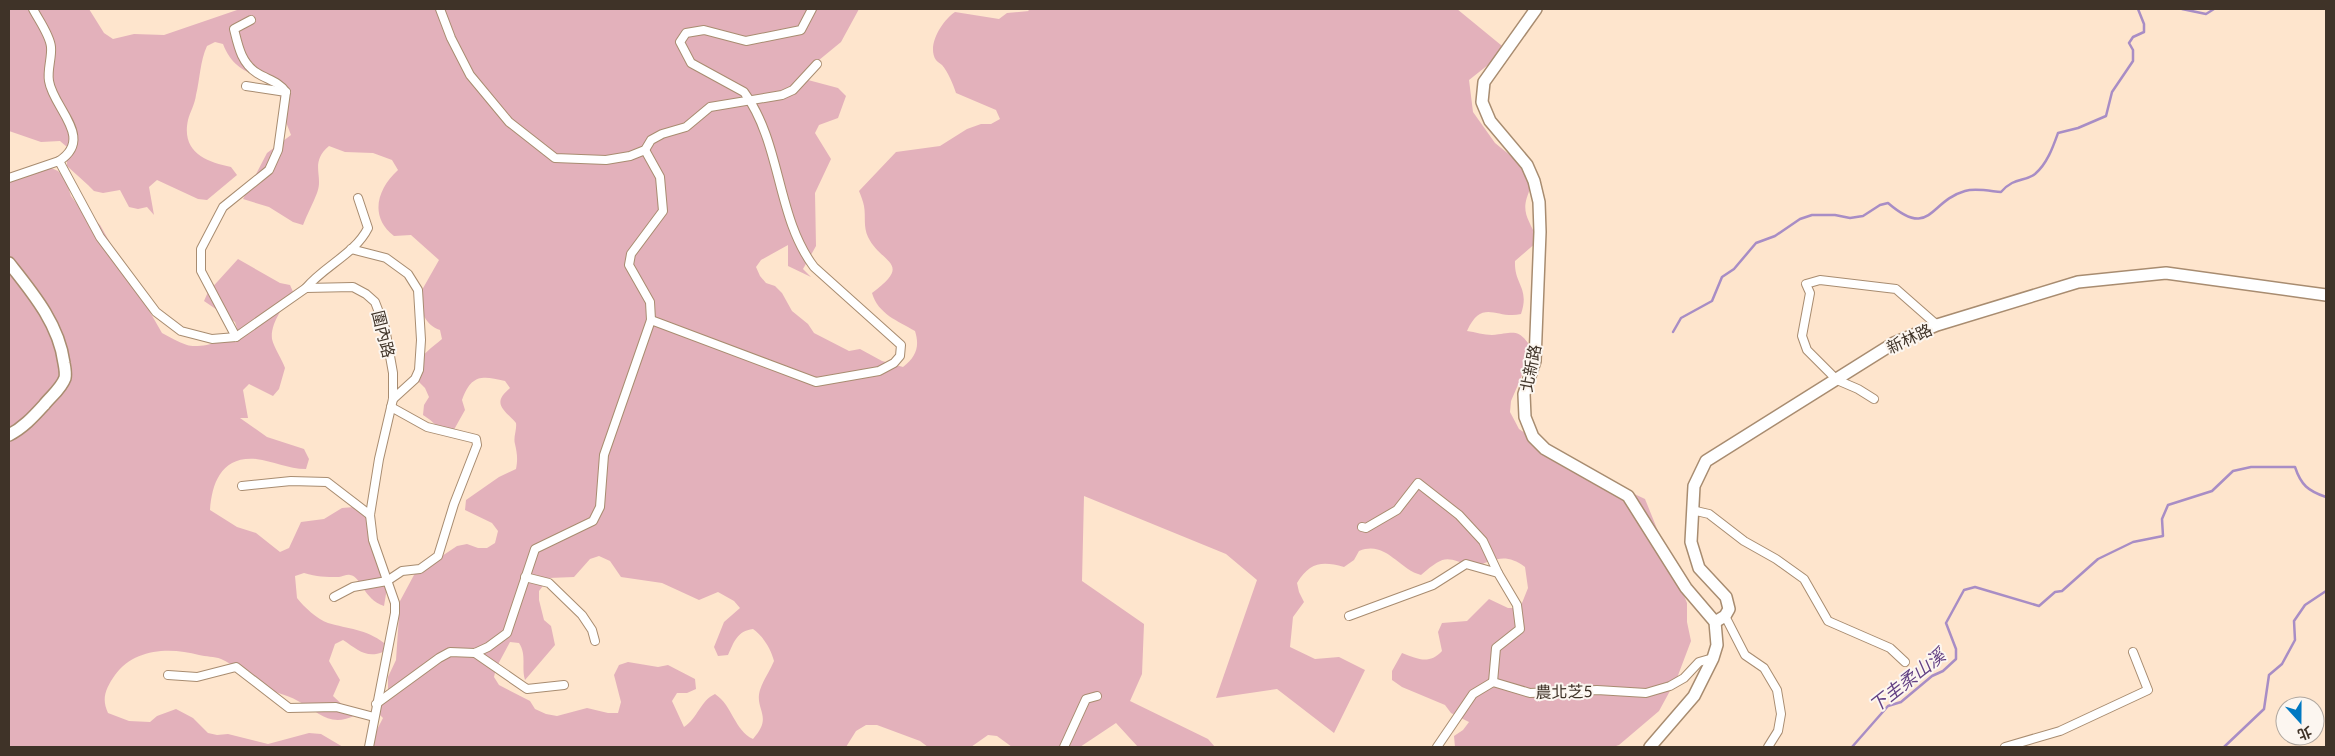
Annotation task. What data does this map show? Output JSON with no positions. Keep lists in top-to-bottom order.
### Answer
{
  "streets": {
    "main road": ["新林路", "北新路"],
    "street": ["圍內路", "農北芝5"]
  },
  "crossings": [
    ["新林路", "北新路"]
  ],
  "water": ["下圭柔山溪"],
  "north": "bottom"
}
